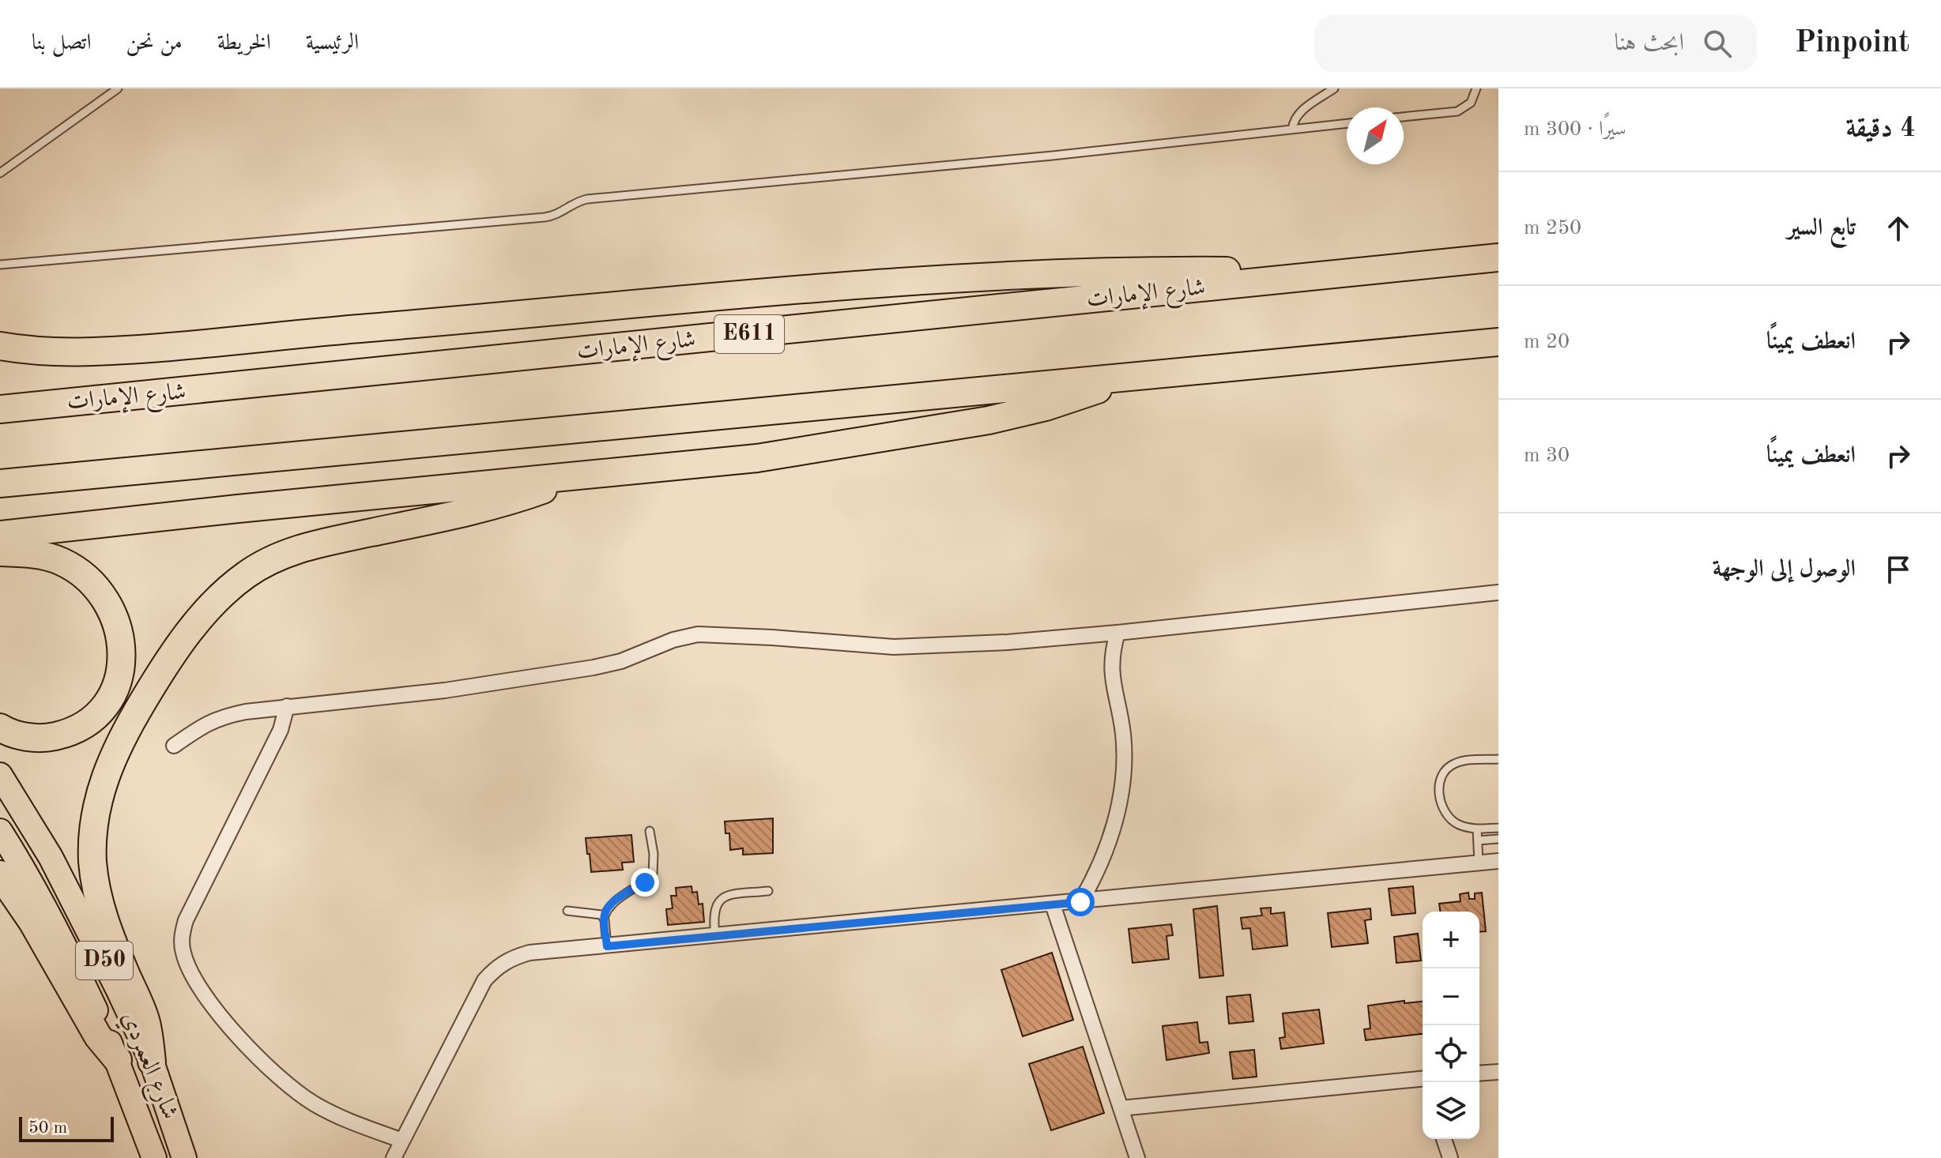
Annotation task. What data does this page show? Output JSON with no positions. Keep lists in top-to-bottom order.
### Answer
{
  "streets": {
    "highway": ["شارع الإمارات", "E611"],
    "main road": ["D50", "شارع العمردي"]
  },
  "scale_bar": "50 m",
  "north": "top right",
  "page": {
    "header": "Pinpoint",
    "search": "ابحث هنا",
    "nav": [
      "الرئيسية",
      "الخريطة",
      "من نحن",
      "اتصل بنا"
    ],
    "heading": ["4 دقيقة", "سيرًا · 300 m"],
    "list": [
      ["تابع السير", "250 m"],
      ["انعطف يمينًا", "20 m"],
      ["انعطف يمينًا", "30 m"],
      "الوصول إلى الوجهة"
    ],
    "map_buttons": ["+", "−"],
    "scale": "50 m"
  }
}
